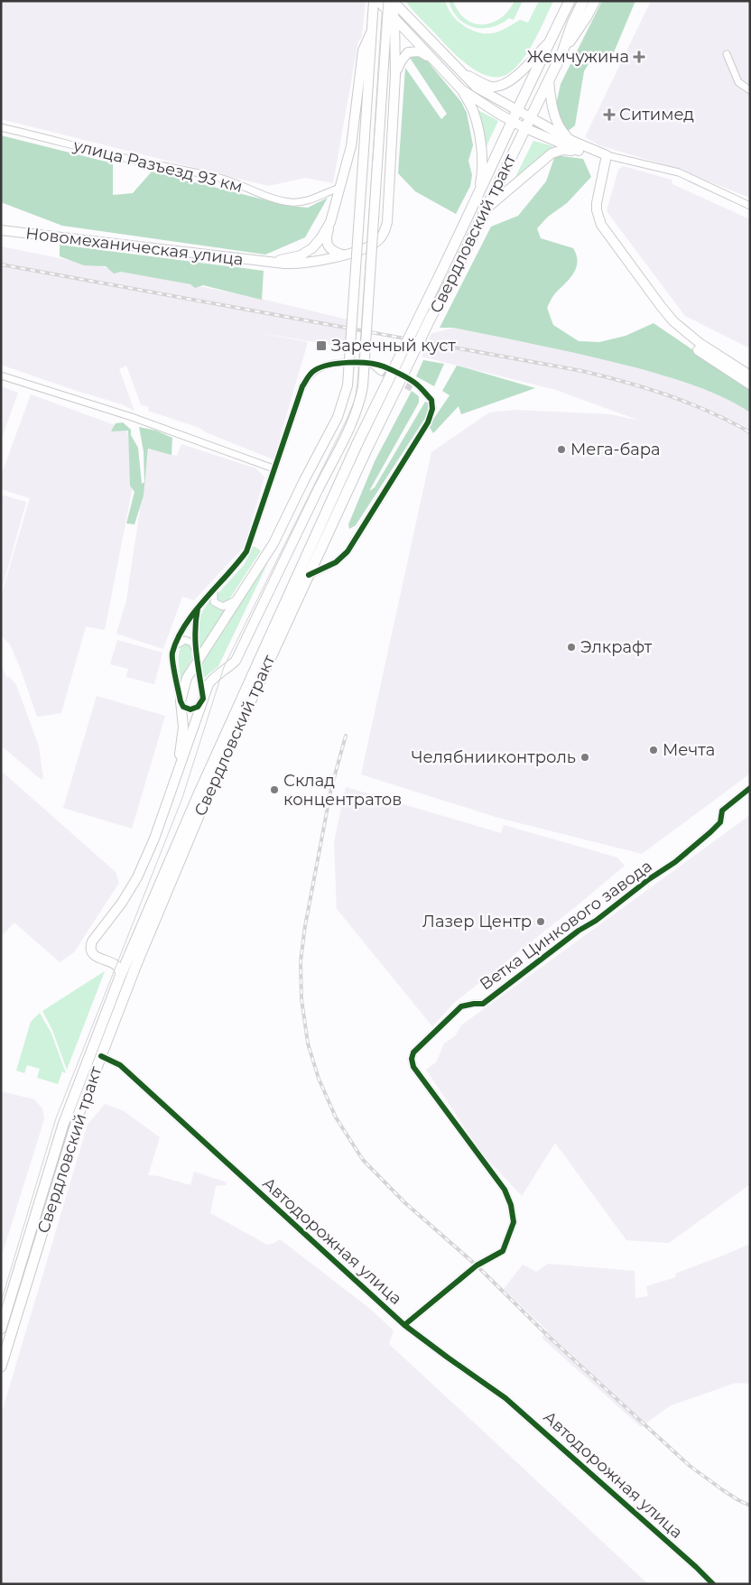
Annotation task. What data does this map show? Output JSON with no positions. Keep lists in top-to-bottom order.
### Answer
{
  "streets": {
    "main road": ["Свердловский тракт", "Новомеханическая улица", "Автодорожная улица"],
    "street": ["улица Разъезд 93 км", "Ветка Цинкового завода"]
  },
  "crossings": [
    ["Свердловский тракт", "Автодорожная улица"],
    ["Ветка Цинкового завода", "Автодорожная улица"]
  ],
  "places": {
    "health": ["Жемчужина", "Ситимед"],
    "transit": ["Заречный куст"],
    "other": [
      "Мега-бара",
      "Элкрафт",
      "Мечта",
      "Челябнииконтроль",
      "Склад концентратов",
      "Лазер Центр"
    ]
  }
}
